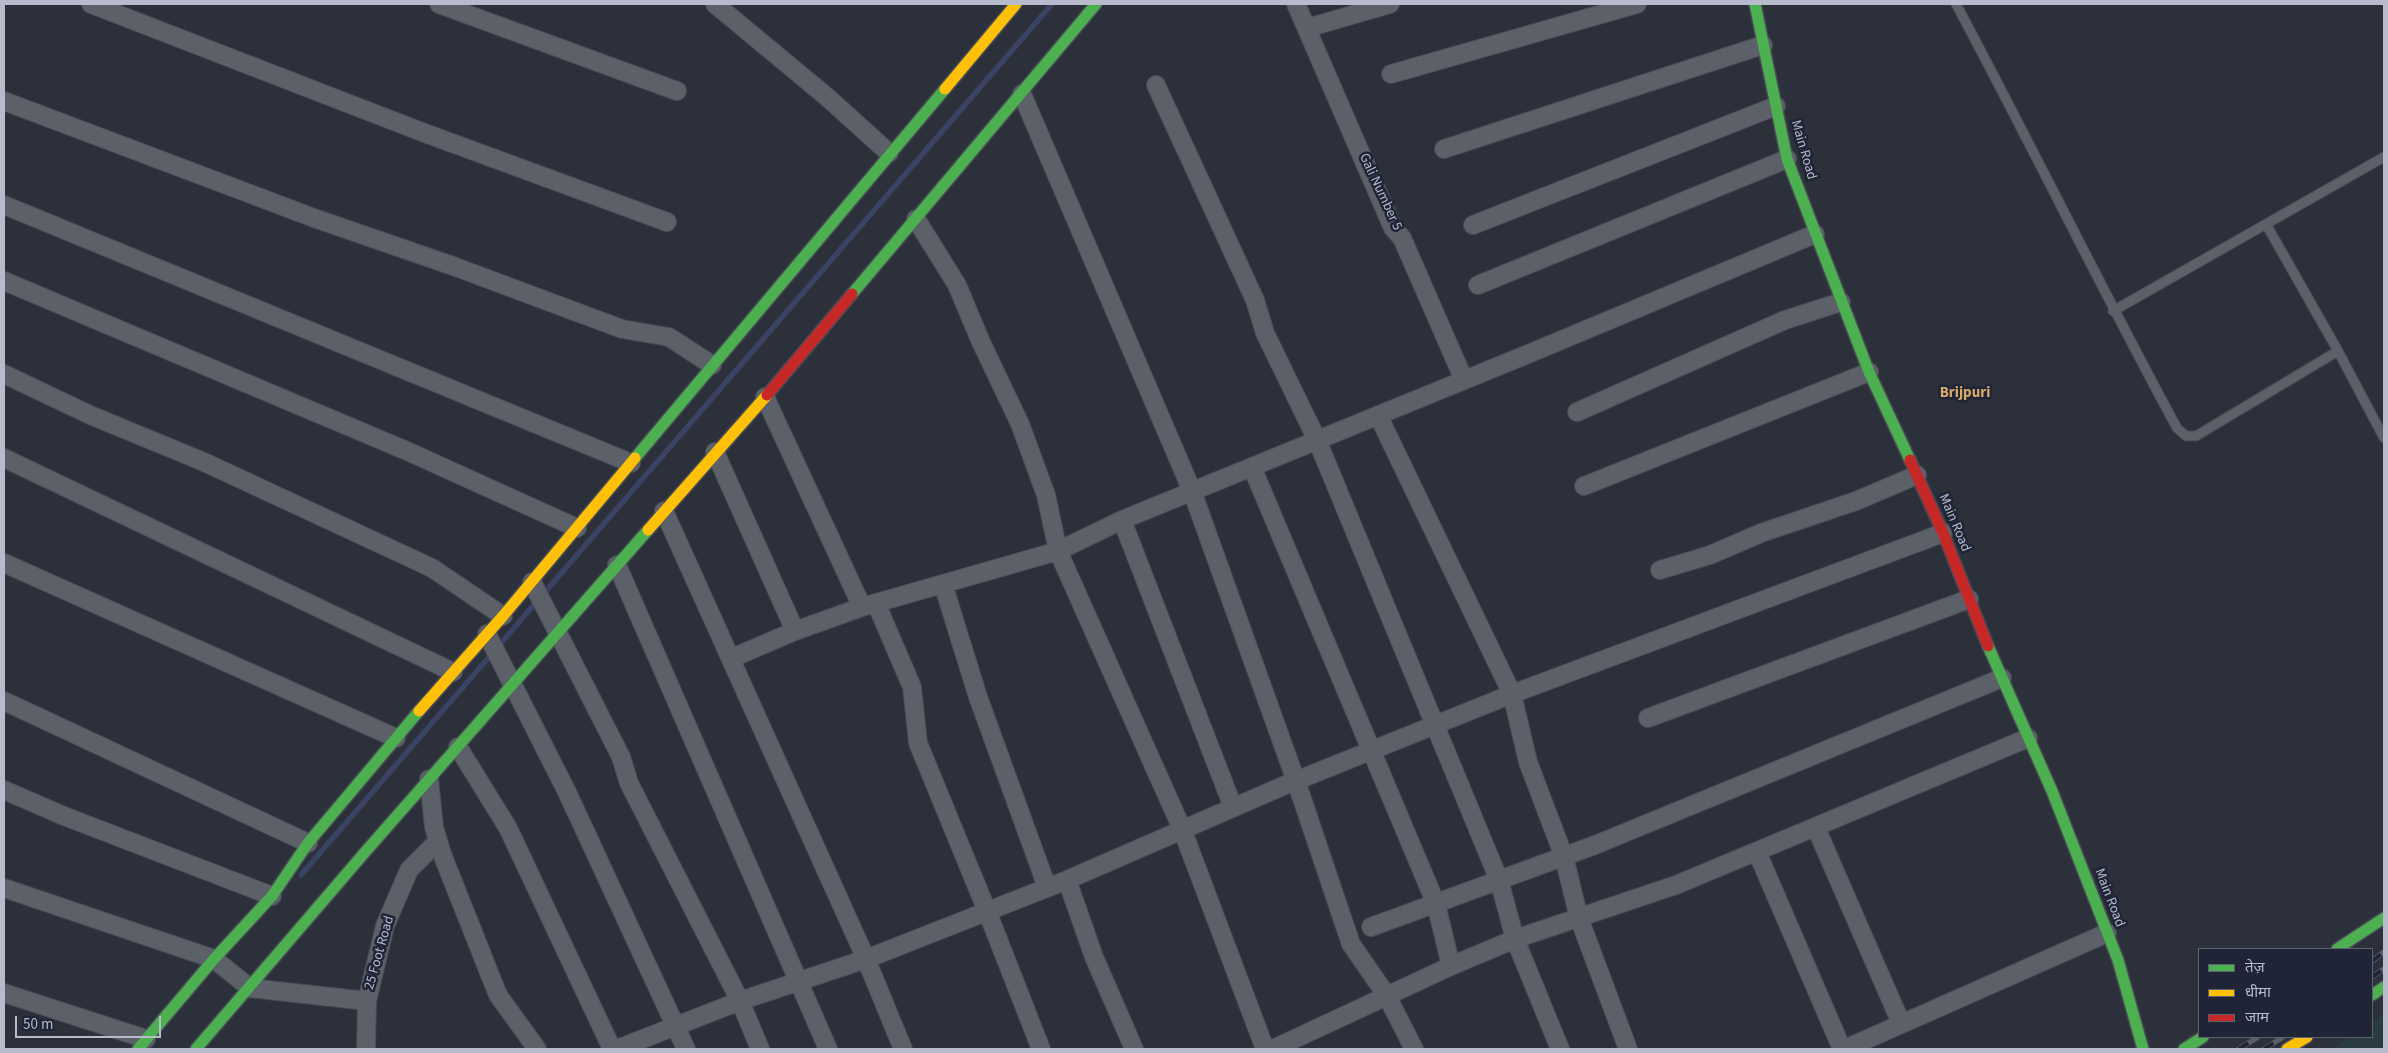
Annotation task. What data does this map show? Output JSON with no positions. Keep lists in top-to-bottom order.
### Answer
{
  "streets": {
    "main road": ["Main Road"],
    "street": ["Gali Number 5", "25 Foot Road"]
  },
  "districts": ["Brijpuri"],
  "legend": ["तेज़", "धीमा", "जाम"],
  "scale_bar": "50 m"
}
